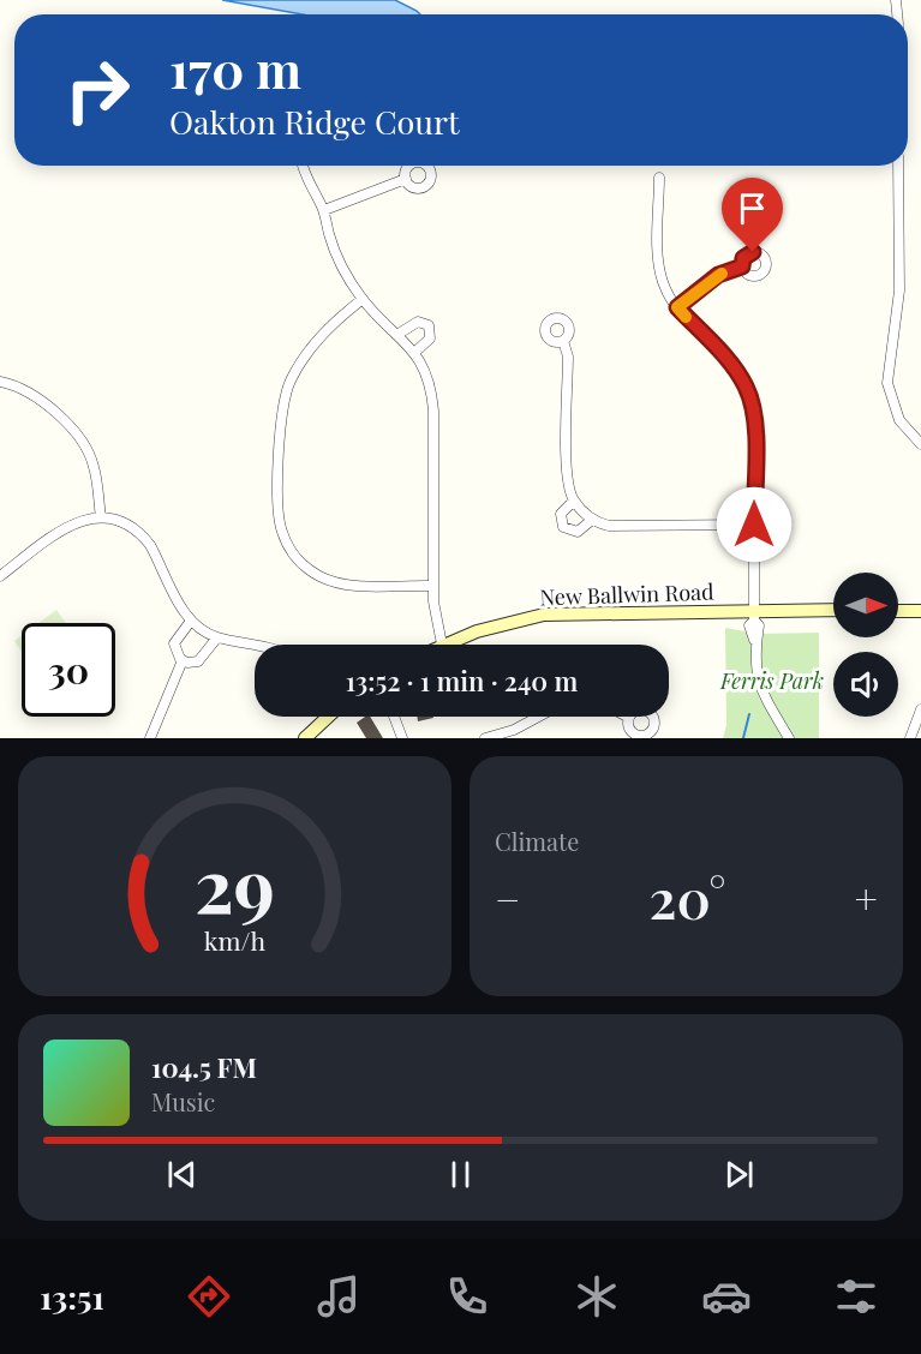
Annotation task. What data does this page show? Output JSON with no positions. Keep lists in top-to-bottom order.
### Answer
{
  "streets": {
    "main road": ["New Ballwin Road"]
  },
  "parks": ["Ferris Park"],
  "north": "right",
  "page": {
    "turn": ["170 m", "Oakton Ridge Court"],
    "limit": "30",
    "trip": "13:52 · 1 min · 240 m",
    "tile": "Climate",
    "heat": ["−", "20°", "+"],
    "song": ["104.5 FM", "Music"],
    "tabs": "13:51",
    "gauge": ["29", "km/h"]
  }
}
